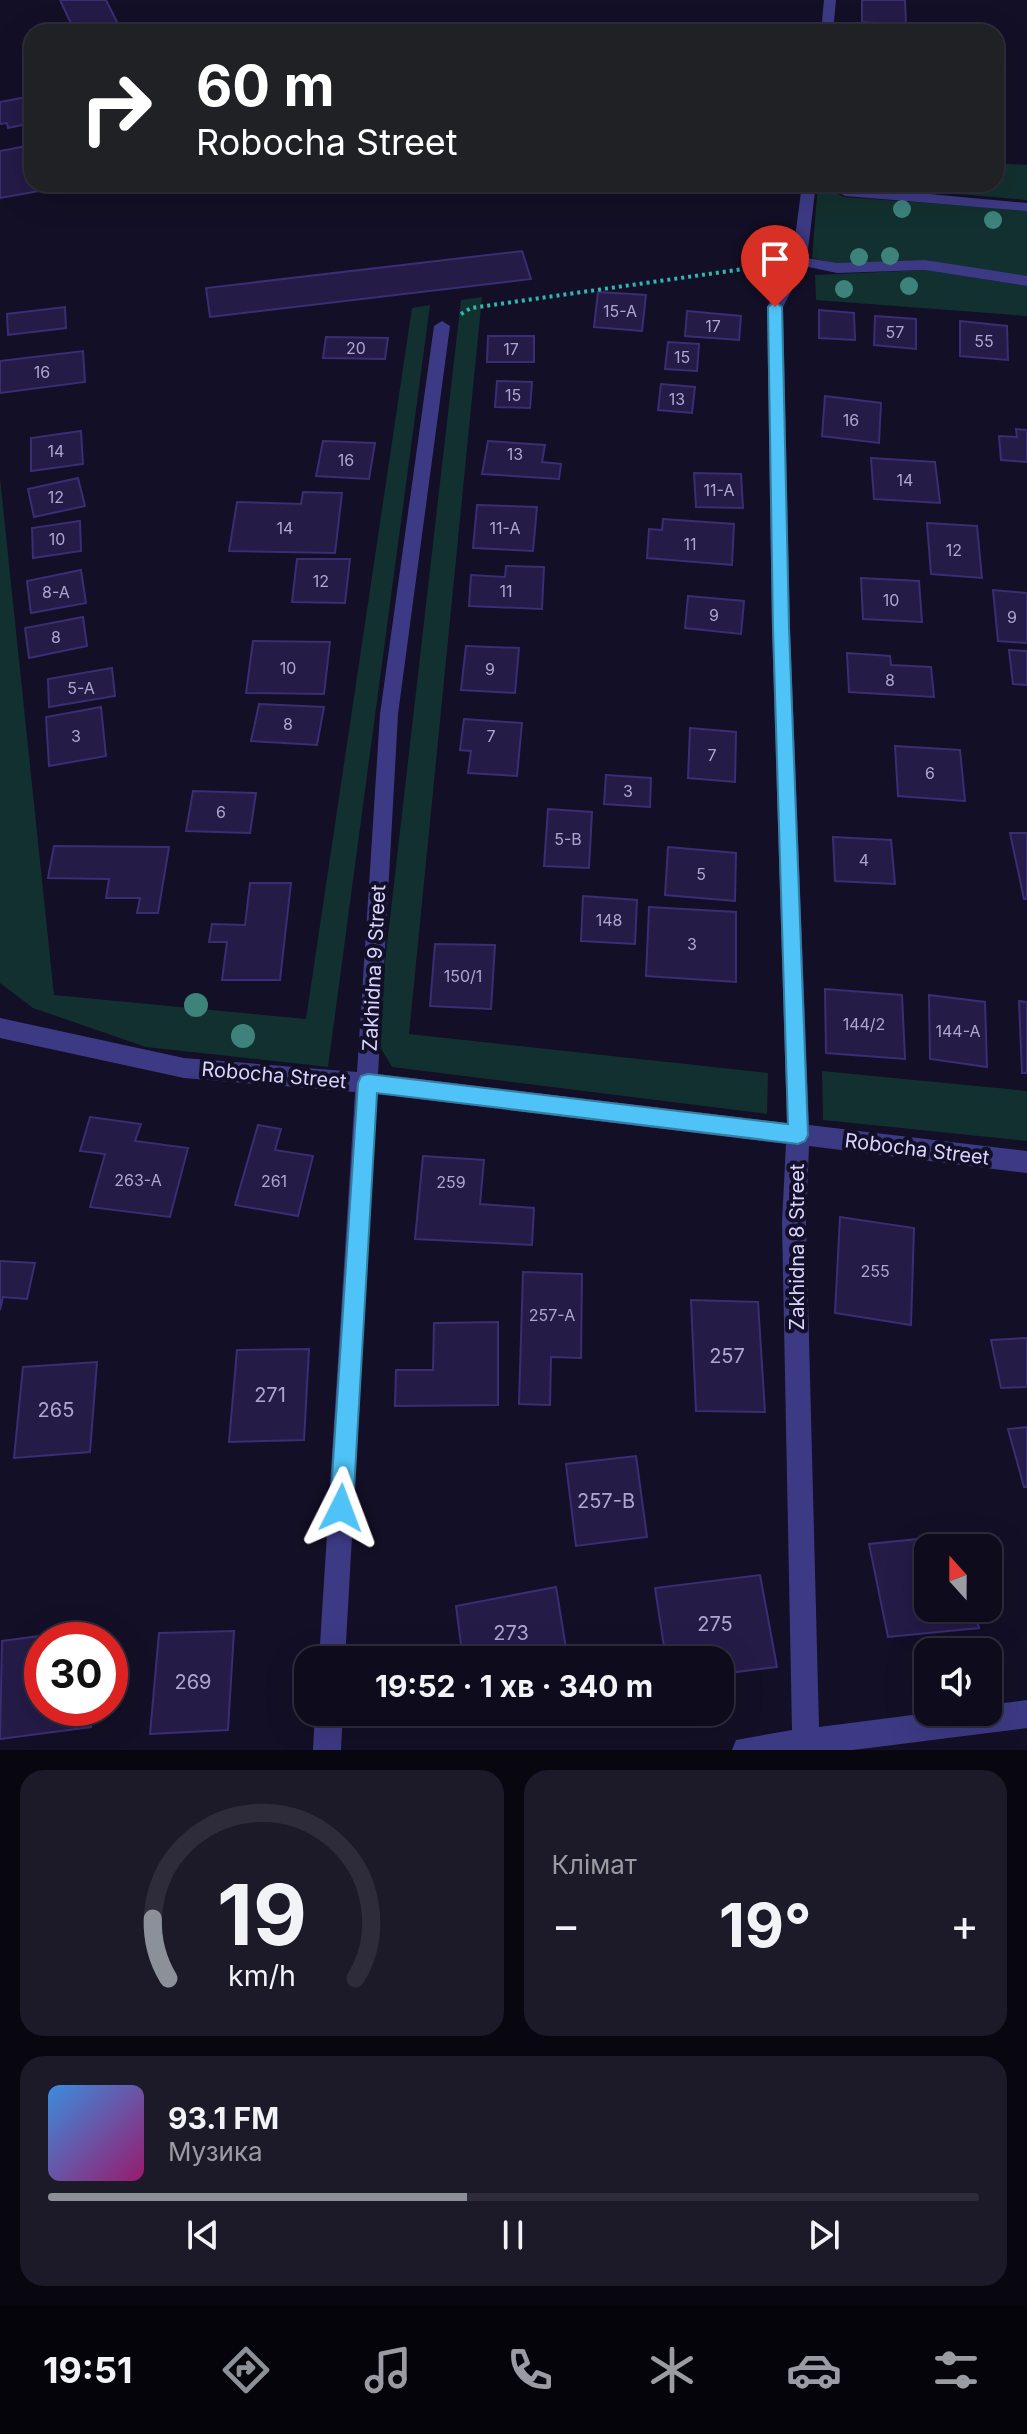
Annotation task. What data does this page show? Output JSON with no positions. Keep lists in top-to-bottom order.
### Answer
{
  "streets": {
    "street": ["Zakhidna 9 Street", "Robocha Street", "Zakhidna 8 Street"]
  },
  "crossings": [
    ["Zakhidna 9 Street", "Robocha Street"],
    ["Robocha Street", "Zakhidna 8 Street"]
  ],
  "house_numbers": [
    "15-А",
    "17",
    "57",
    "55",
    "20",
    "17",
    "15",
    "16",
    "15",
    "13",
    "16",
    "14",
    "13",
    "16",
    "14",
    "11-А",
    "12",
    "14",
    "11-А",
    "10",
    "11",
    "12",
    "12",
    "11",
    "8-А",
    "10",
    "9",
    "9",
    "8",
    "10",
    "9",
    "8",
    "5-А",
    "8",
    "3",
    "7",
    "7",
    "6",
    "3",
    "6",
    "5-В",
    "4",
    "5",
    "148",
    "3",
    "150/1",
    "144/2",
    "144-А",
    "263-А",
    "261",
    "259",
    "255",
    "257-А",
    "257",
    "271",
    "265",
    "257-В",
    "275",
    "273",
    "269"
  ],
  "north": "top",
  "page": {
    "turn": ["60 m", "Robocha Street"],
    "limit": "30",
    "trip": "19:52 · 1 хв · 340 m",
    "tile": "Клімат",
    "heat": ["−", "19°", "+"],
    "song": ["93.1 FM", "Музика"],
    "tabs": "19:51",
    "gauge": ["19", "km/h"]
  }
}
